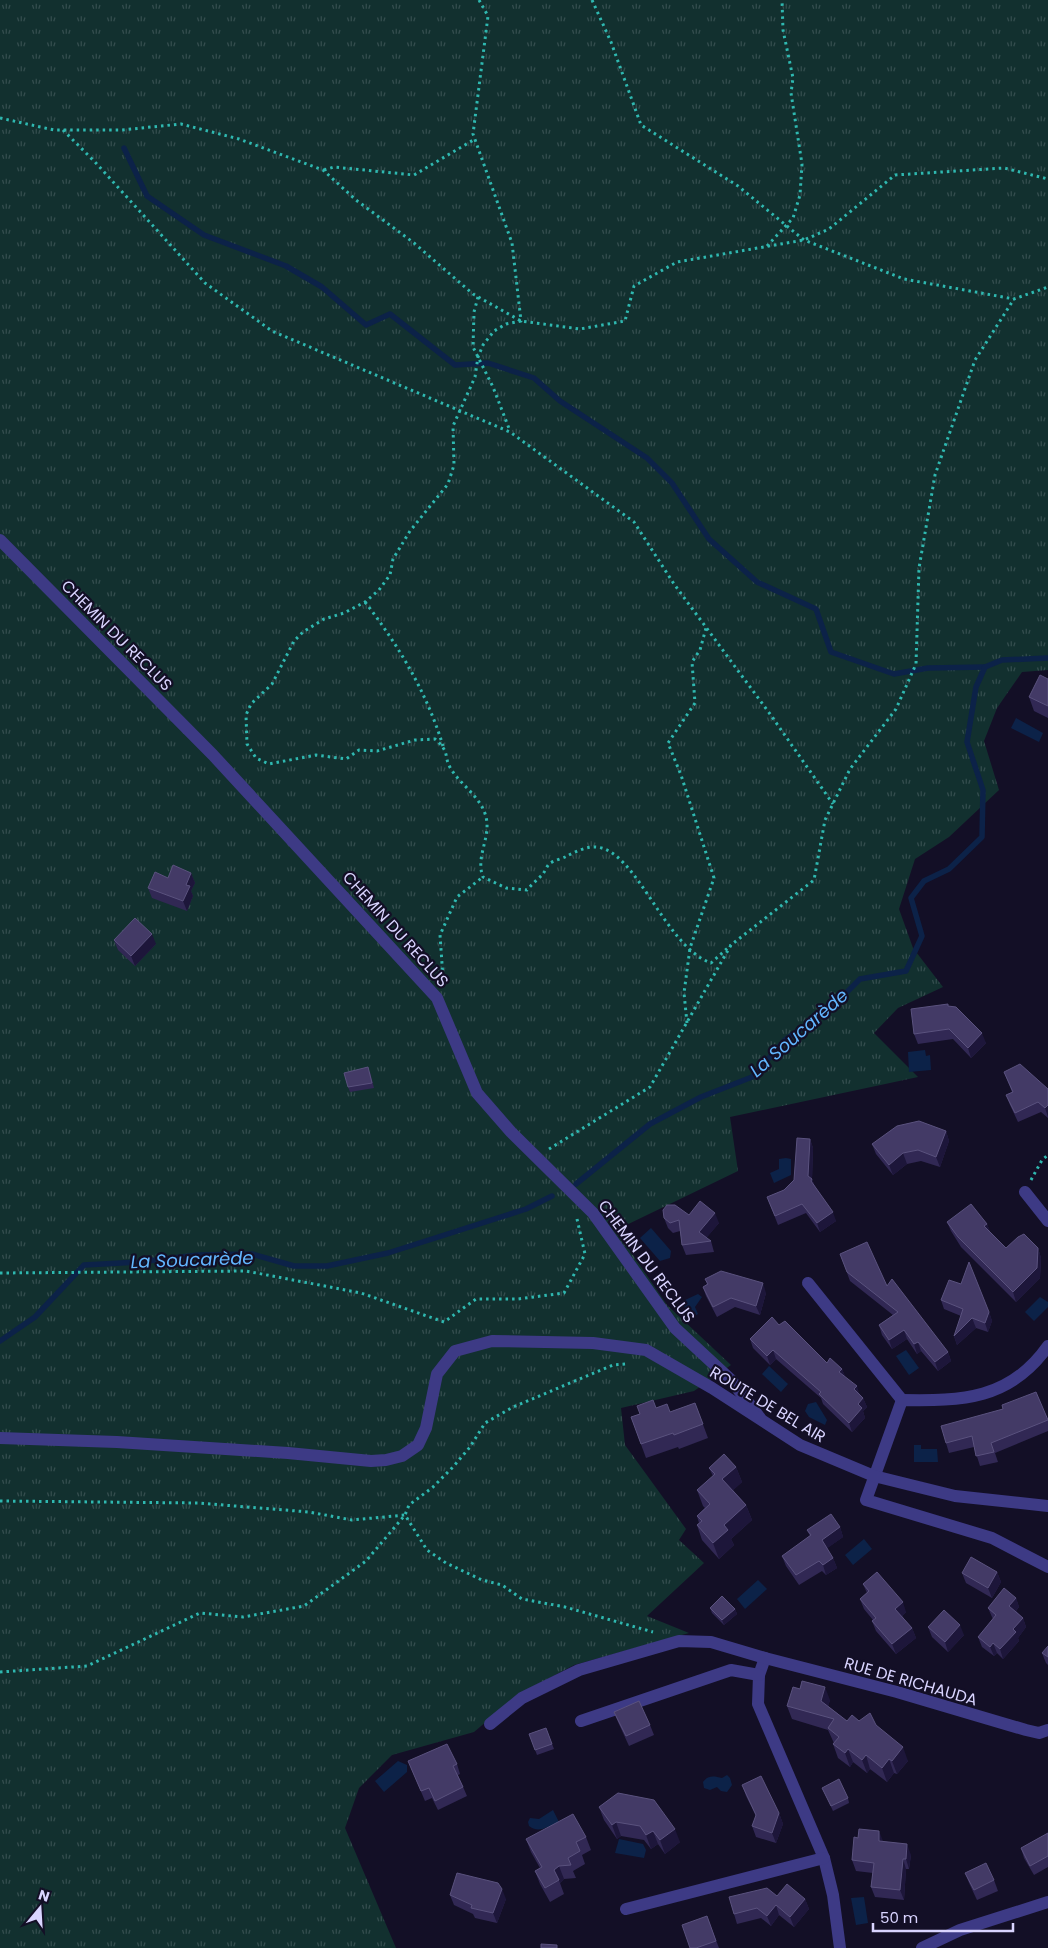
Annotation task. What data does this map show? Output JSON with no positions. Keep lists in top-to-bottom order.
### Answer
{
  "streets": {
    "street": ["CHEMIN DU RECLUS", "ROUTE DE BEL AIR", "RUE DE RICHAUDA"]
  },
  "crossings": [
    ["CHEMIN DU RECLUS", "ROUTE DE BEL AIR"]
  ],
  "water": ["La Soucarède"],
  "scale_bar": "50 m",
  "north": "top"
}
